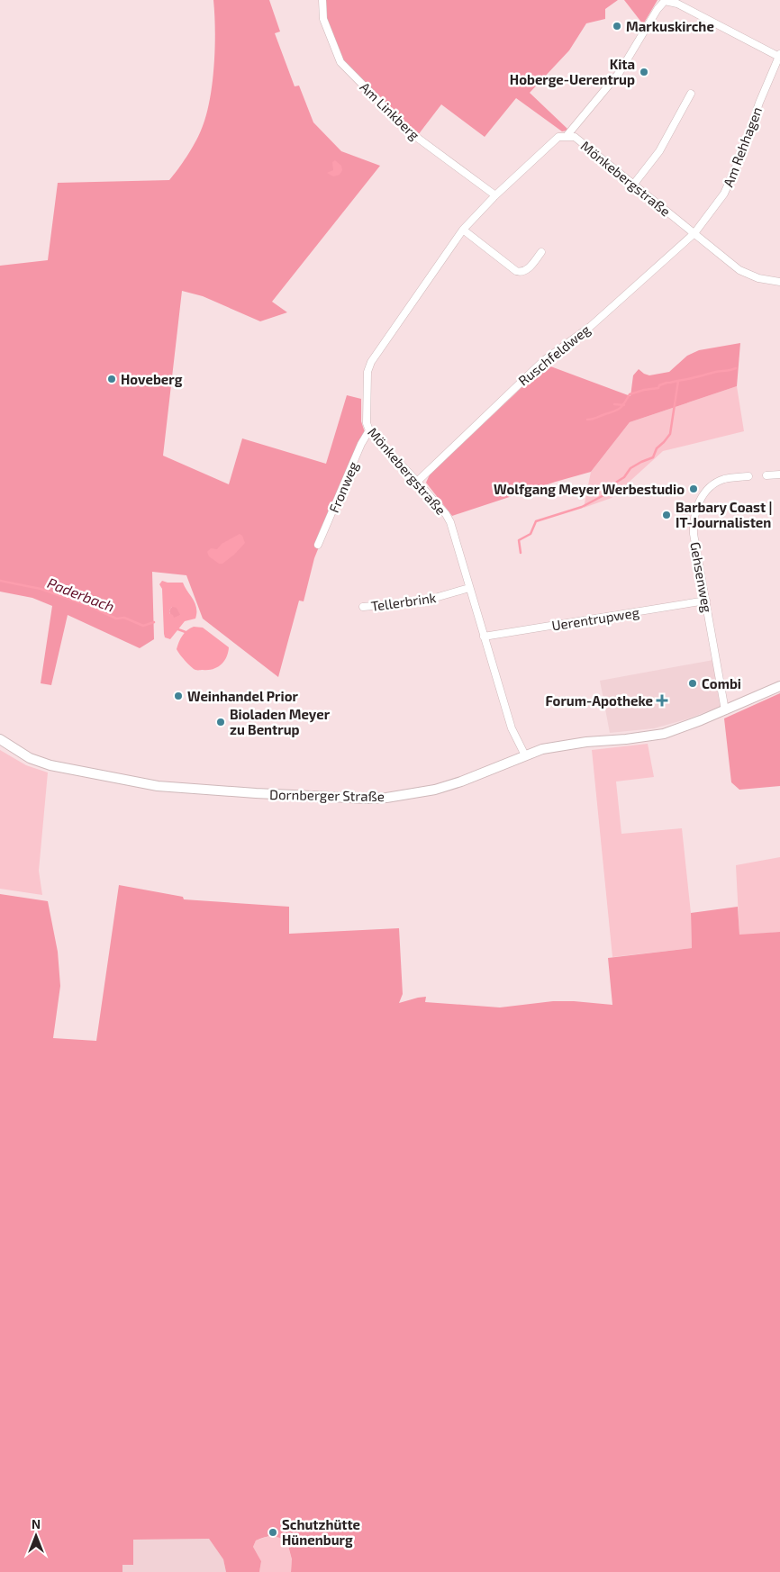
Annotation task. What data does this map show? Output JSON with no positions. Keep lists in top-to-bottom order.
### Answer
{
  "streets": {
    "main road": ["Dornberger Straße"],
    "street": [
      "Am Linkberg",
      "Am Rehhagen",
      "Mönkebergstraße",
      "Ruschfeldweg",
      "Fronweg",
      "Gehsenweg",
      "Tellerbrink",
      "Uerentrupweg"
    ]
  },
  "crossings": [
    ["Am Linkberg", "Mönkebergstraße"],
    ["Am Rehhagen", "Mönkebergstraße"],
    ["Am Rehhagen", "Ruschfeldweg"],
    ["Mönkebergstraße", "Ruschfeldweg"],
    ["Mönkebergstraße", "Fronweg"],
    ["Mönkebergstraße", "Tellerbrink"],
    ["Mönkebergstraße", "Uerentrupweg"],
    ["Mönkebergstraße", "Dornberger Straße"],
    ["Gehsenweg", "Uerentrupweg"],
    ["Gehsenweg", "Dornberger Straße"]
  ],
  "water": ["Paderbach"],
  "places": {
    "other": [
      "Markuskirche",
      "Kita Hoberge-Uerentrup",
      "Hoveberg",
      "Wolfgang Meyer Werbestudio",
      "Barbary Coast | IT-Journalisten",
      "Combi",
      "Weinhandel Prior",
      "Bioladen Meyer zu Bentrup",
      "Schutzhütte Hünenburg"
    ],
    "health": ["Forum-Apotheke"]
  },
  "north": "top"
}
